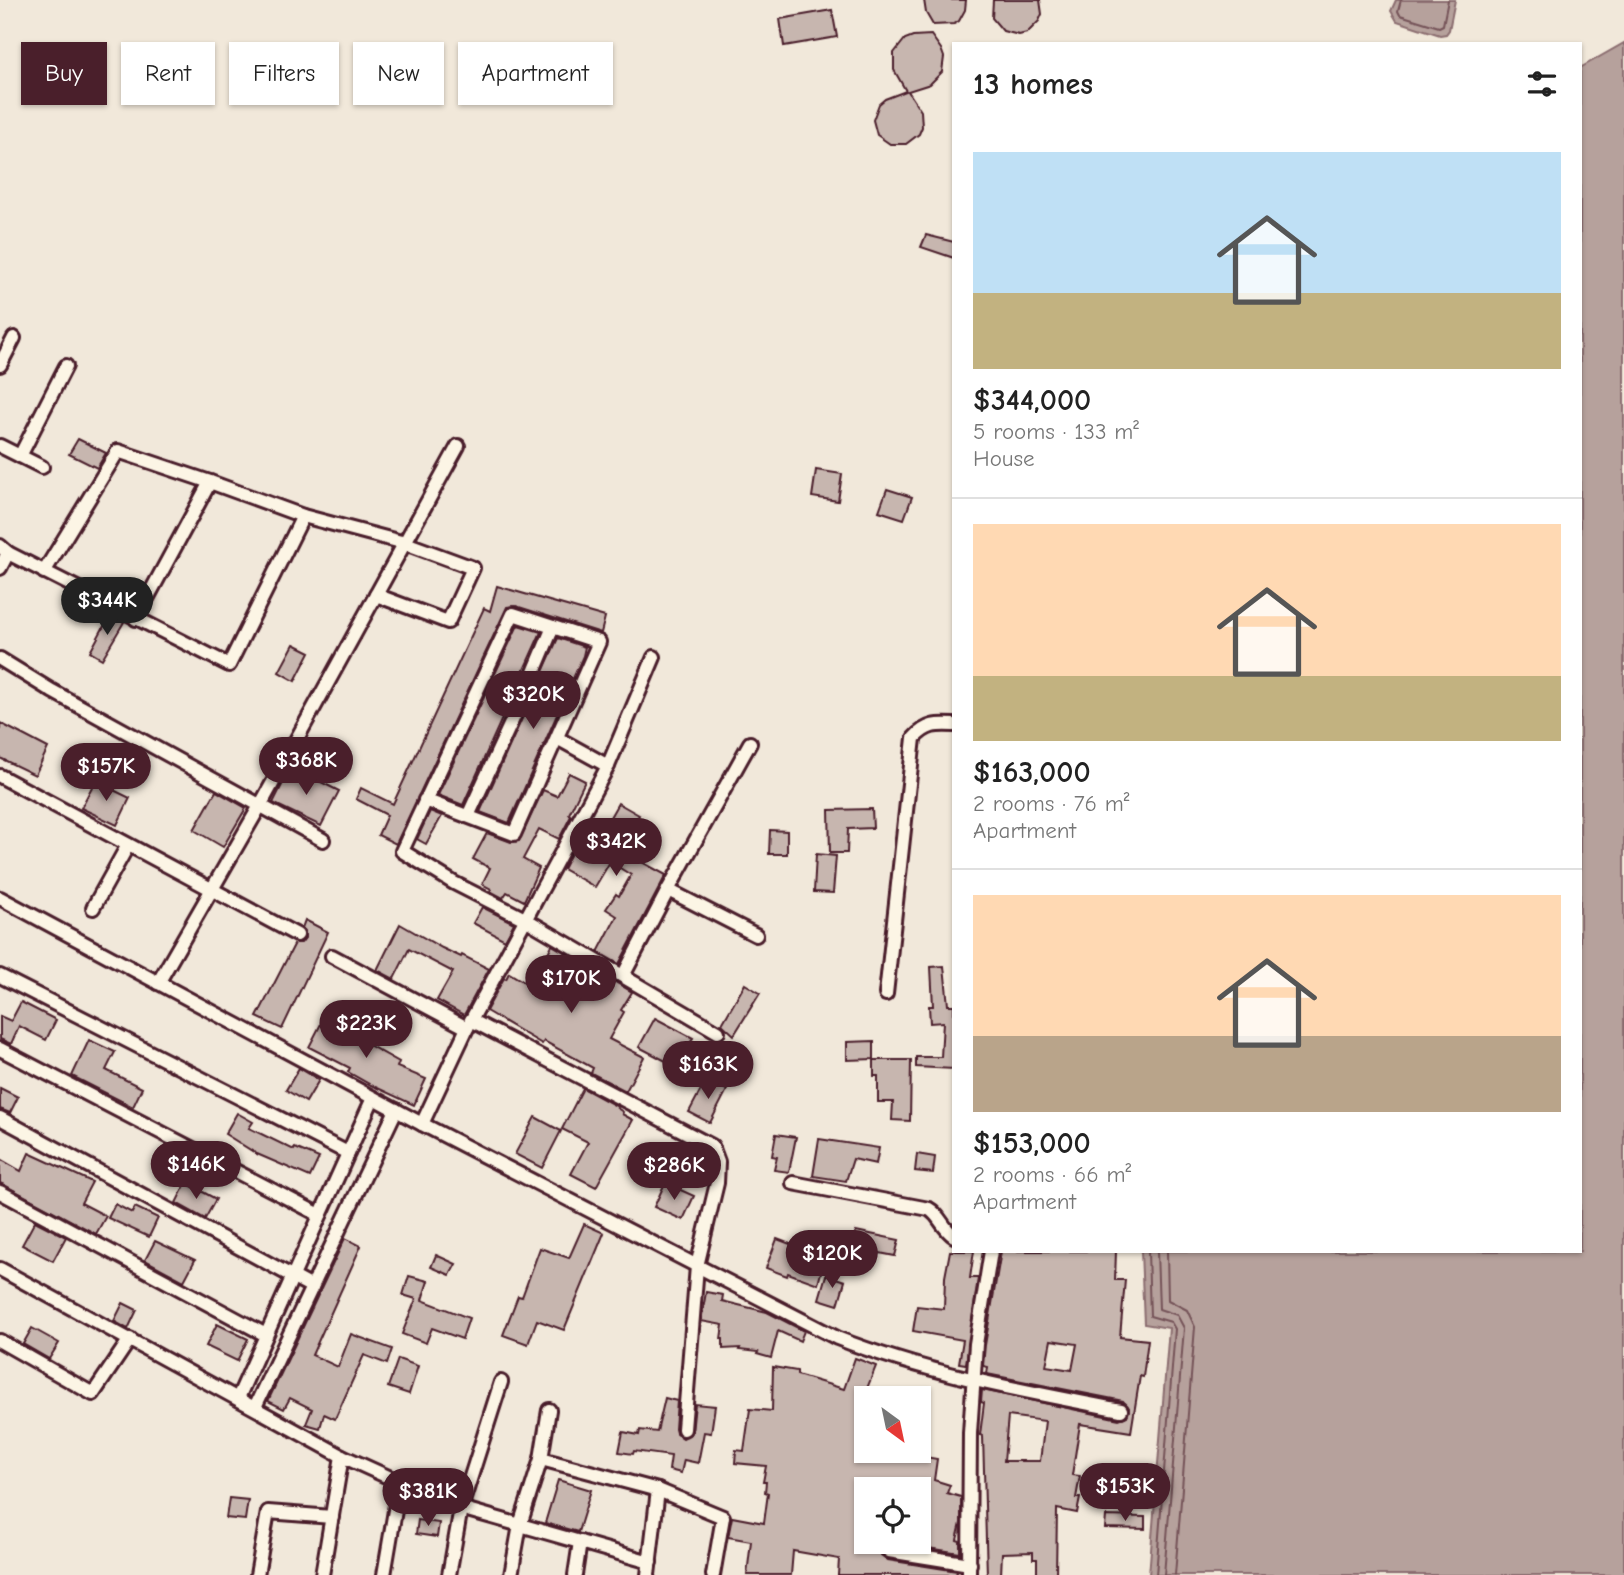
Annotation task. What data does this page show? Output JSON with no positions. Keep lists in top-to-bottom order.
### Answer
{
  "north": "bottom right",
  "page": {
    "chip": [
      "Buy",
      "Rent",
      "Filters",
      "New",
      "Apartment"
    ],
    "heading": "13 homes",
    "list": [
      {
        "name": "$344,000",
        "note": "5 rooms · 133 m² · House"
      },
      {
        "name": "$163,000",
        "note": "2 rooms · 76 m² · Apartment"
      },
      {
        "name": "$153,000",
        "note": "2 rooms · 66 m² · Apartment"
      }
    ],
    "price": [
      "$344K",
      "$320K",
      "$368K",
      "$157K",
      "$342K",
      "$170K",
      "$223K",
      "$163K",
      "$146K",
      "$286K",
      "$120K",
      "$153K",
      "$381K"
    ]
  }
}
